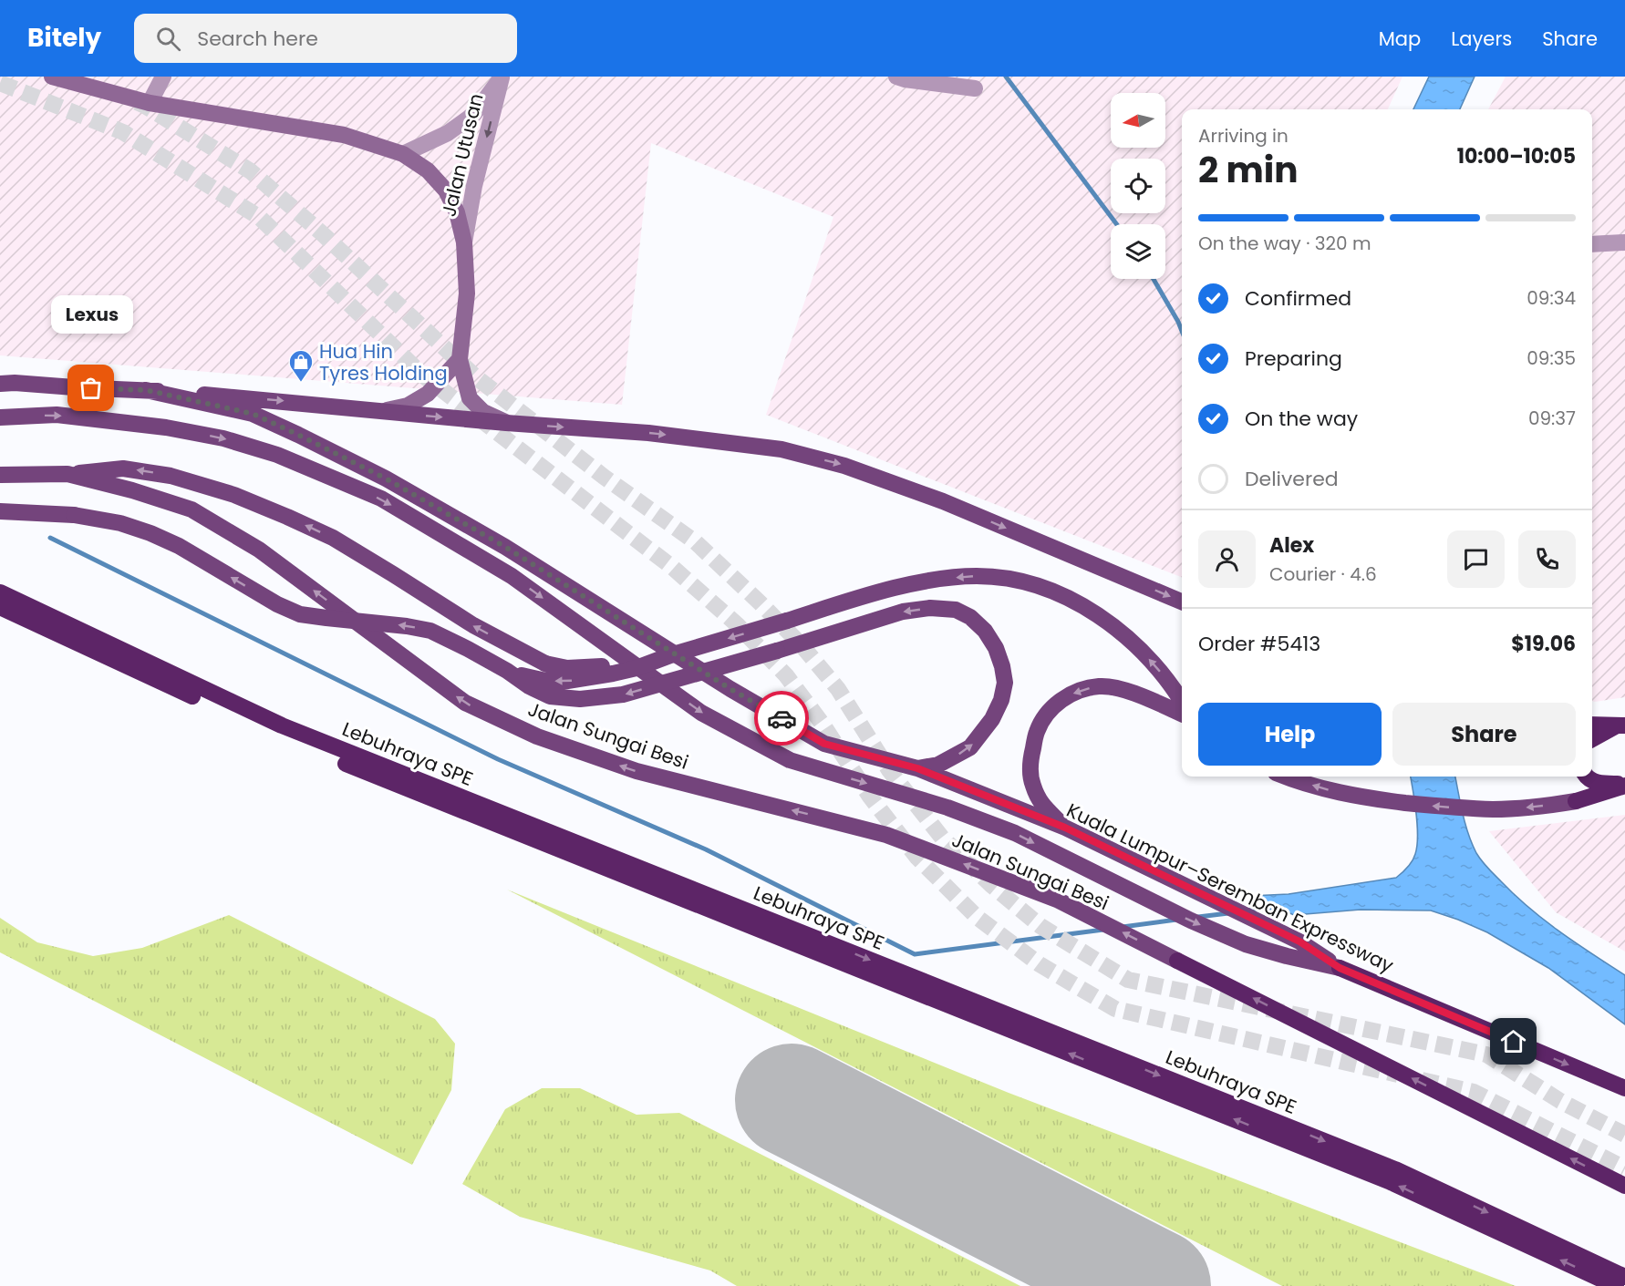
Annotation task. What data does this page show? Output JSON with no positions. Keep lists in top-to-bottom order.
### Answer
{
  "streets": {
    "highway": ["Lebuhraya SPE", "Kuala Lumpur–Seremban Expressway"],
    "main road": ["Jalan Sungai Besi"],
    "street": ["Jalan Utusan"]
  },
  "one_way": ["Jalan Utusan"],
  "places": {
    "shop": ["Hua Hin Tyres Holding"],
    "other": ["Lexus"]
  },
  "north": "left",
  "page": {
    "header": "Bitely",
    "search": "Search here",
    "nav": ["Map", "Layers", "Share"],
    "heading": ["2 min", "Arriving in", "10:00–10:05"],
    "panel": [
      "Alex",
      "Courier · 4.6",
      "Order #5413",
      "$19.06"
    ],
    "bar": "On the way · 320 m",
    "list": [
      ["Confirmed", "09:34"],
      ["Preparing", "09:35"],
      ["On the way", "09:37"],
      "Delivered"
    ],
    "bubble": "Lexus",
    "buttons": ["Help", "Share"]
  }
}
